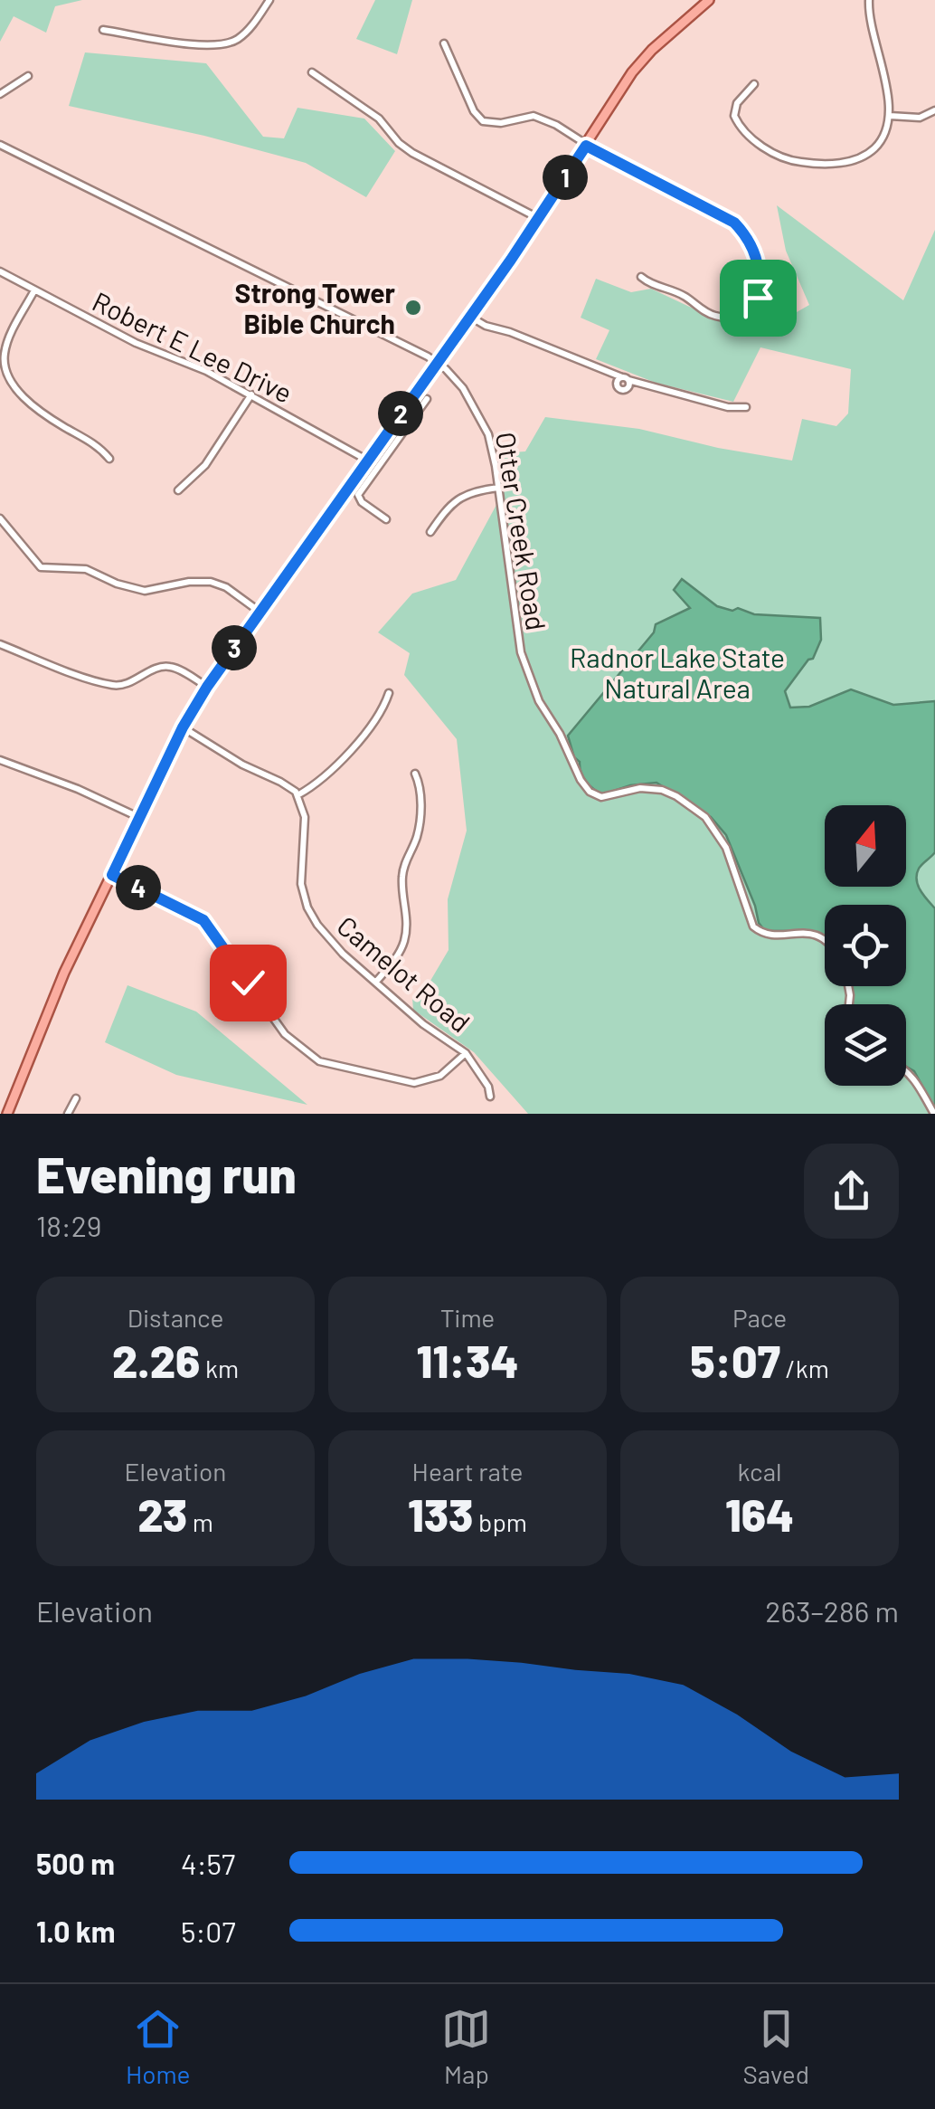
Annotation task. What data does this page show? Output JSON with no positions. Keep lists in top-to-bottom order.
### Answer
{
  "streets": {
    "street": ["Robert E Lee Drive", "Otter Creek Road", "Camelot Road"]
  },
  "parks": ["Radnor Lake State Natural Area"],
  "places": ["Strong Tower Bible Church"],
  "north": "top",
  "page": {
    "pins": [
      "1",
      "2",
      "3",
      "4"
    ],
    "heading": ["Evening run", "18:29"],
    "stats": [
      ["Distance", "2.26 km"],
      ["Time", "11:34"],
      ["Pace", "5:07 /km"],
      ["Elevation", "23 m"],
      ["Heart rate", "133 bpm"],
      ["kcal", "164"]
    ],
    "chart": ["Elevation", "263–286 m"],
    "list": [
      {
        "name": "500 m",
        "note": "4:57"
      },
      {
        "name": "1.0 km",
        "note": "5:07"
      }
    ],
    "tabs": ["Home", "Map", "Saved"]
  }
}
